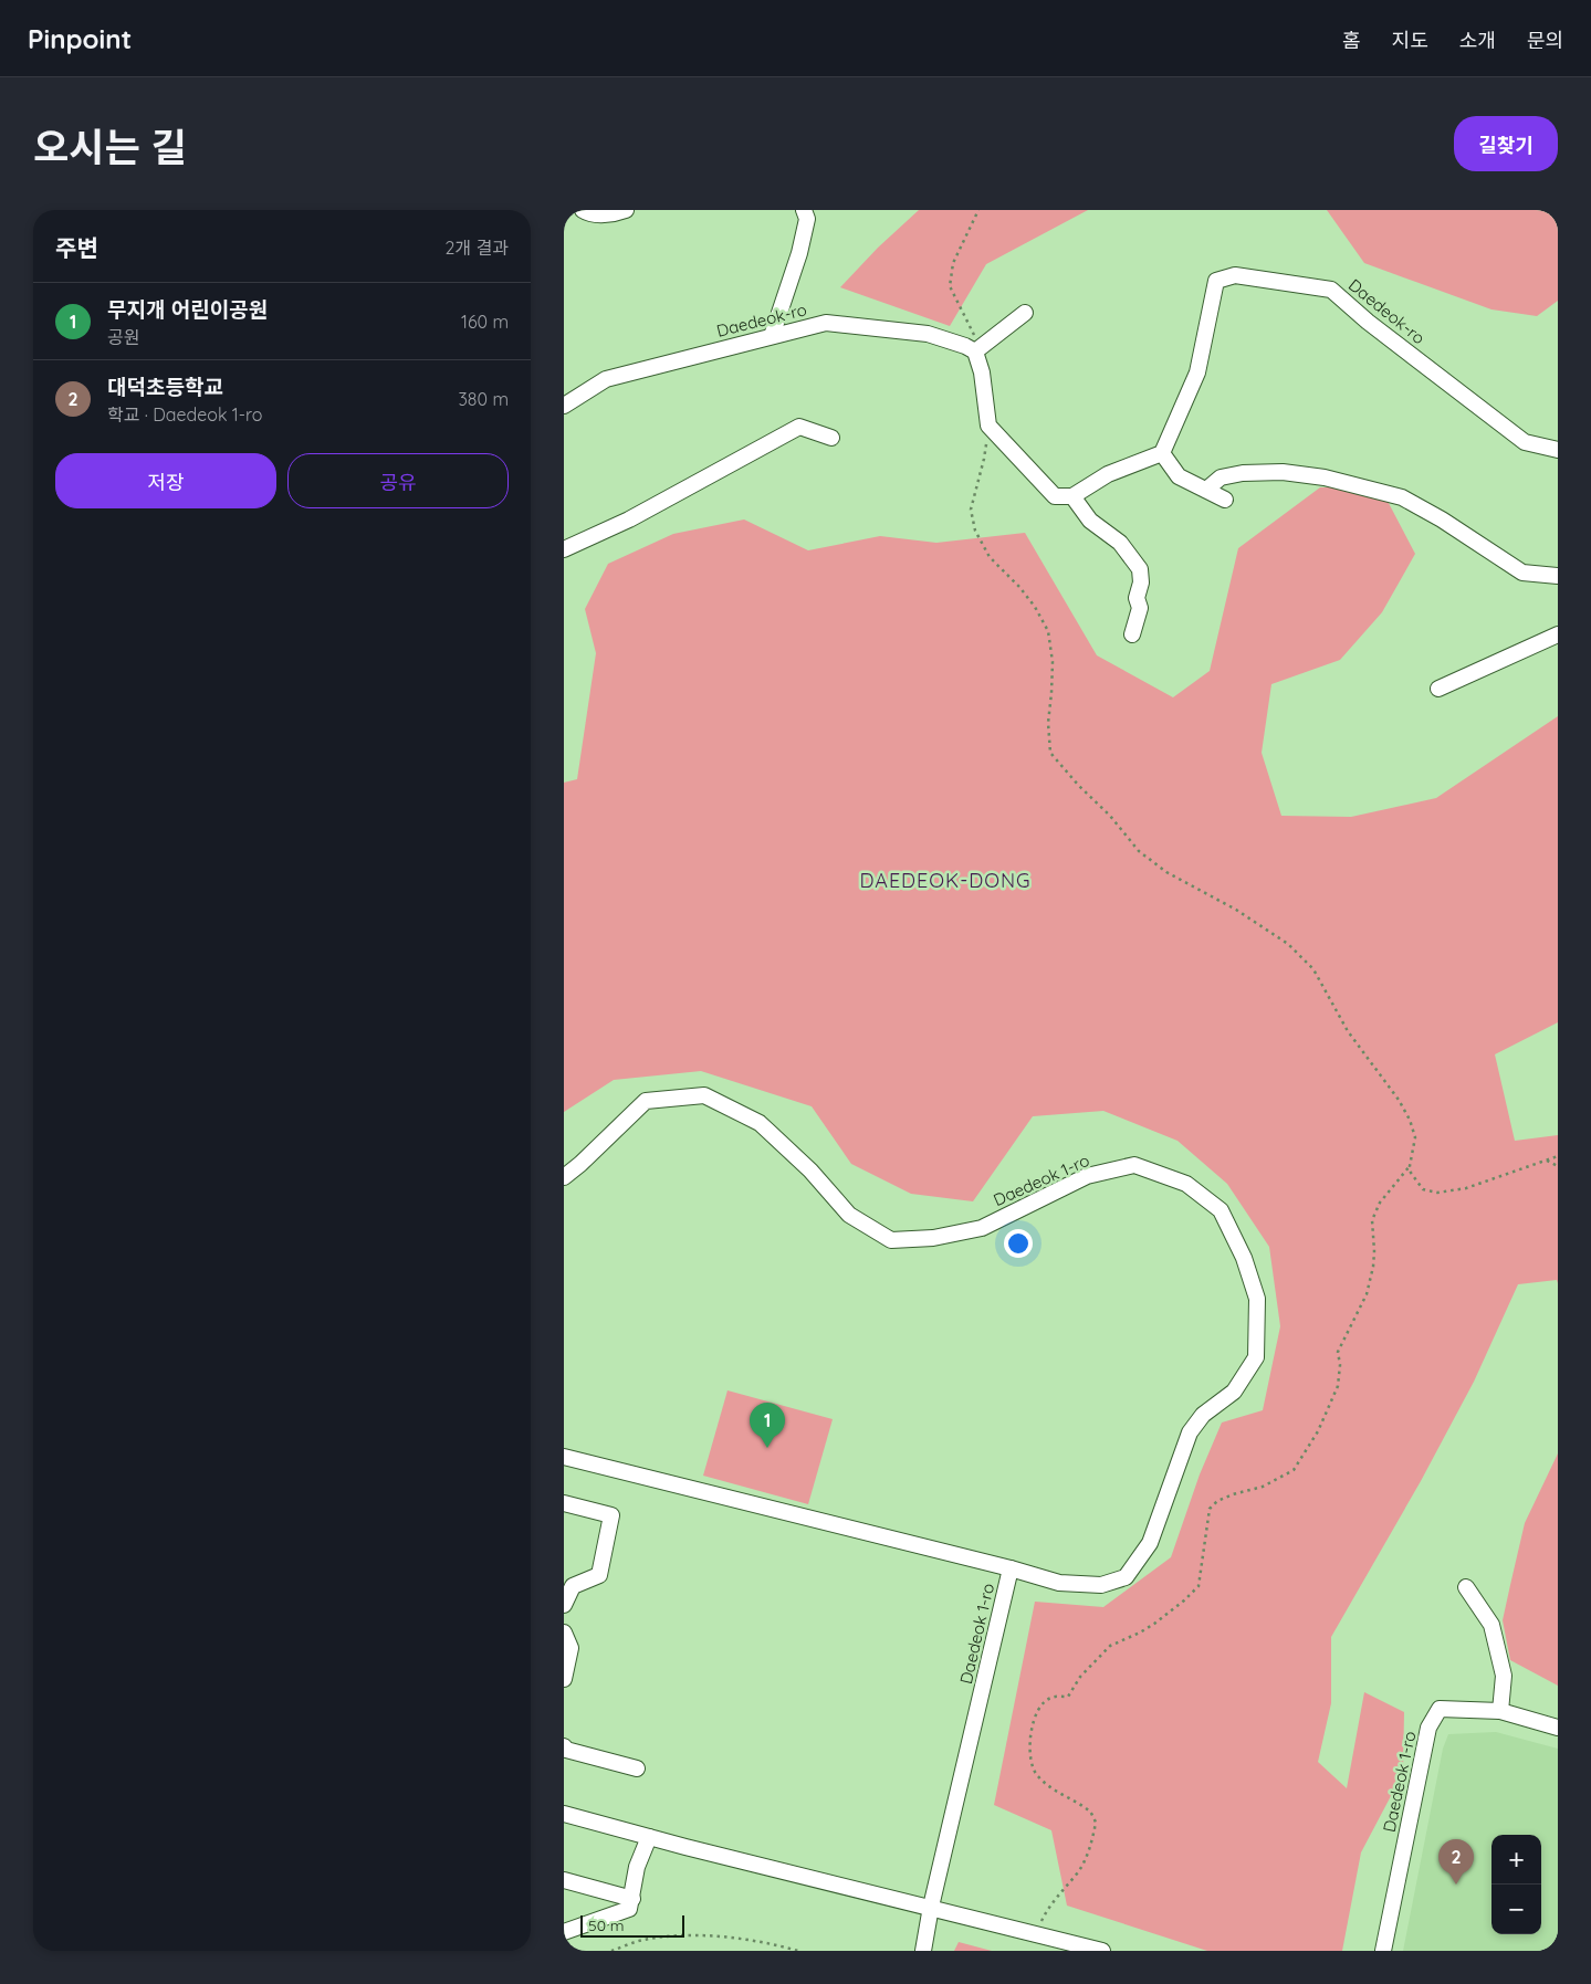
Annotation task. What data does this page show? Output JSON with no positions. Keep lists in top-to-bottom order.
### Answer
{
  "streets": {
    "street": ["Daedeok-ro", "Daedeok 1-ro"]
  },
  "districts": ["DAEDEOK-DONG"],
  "scale_bar": "50 m",
  "page": {
    "header": "Pinpoint",
    "nav": [
      "홈",
      "지도",
      "소개",
      "문의"
    ],
    "title": "오시는 길",
    "buttons": [
      "길찾기",
      ["저장", "공유"]
    ],
    "heading": ["주변", "2개 결과"],
    "list": [
      {
        "mark": "1",
        "name": "무지개 어린이공원",
        "note": "공원",
        "value": "160 m"
      },
      {
        "mark": "2",
        "name": "대덕초등학교",
        "note": "학교 · Daedeok 1-ro",
        "value": "380 m"
      }
    ],
    "pins": ["1", "2"],
    "map_buttons": ["+", "−"],
    "scale": "50 m"
  }
}
